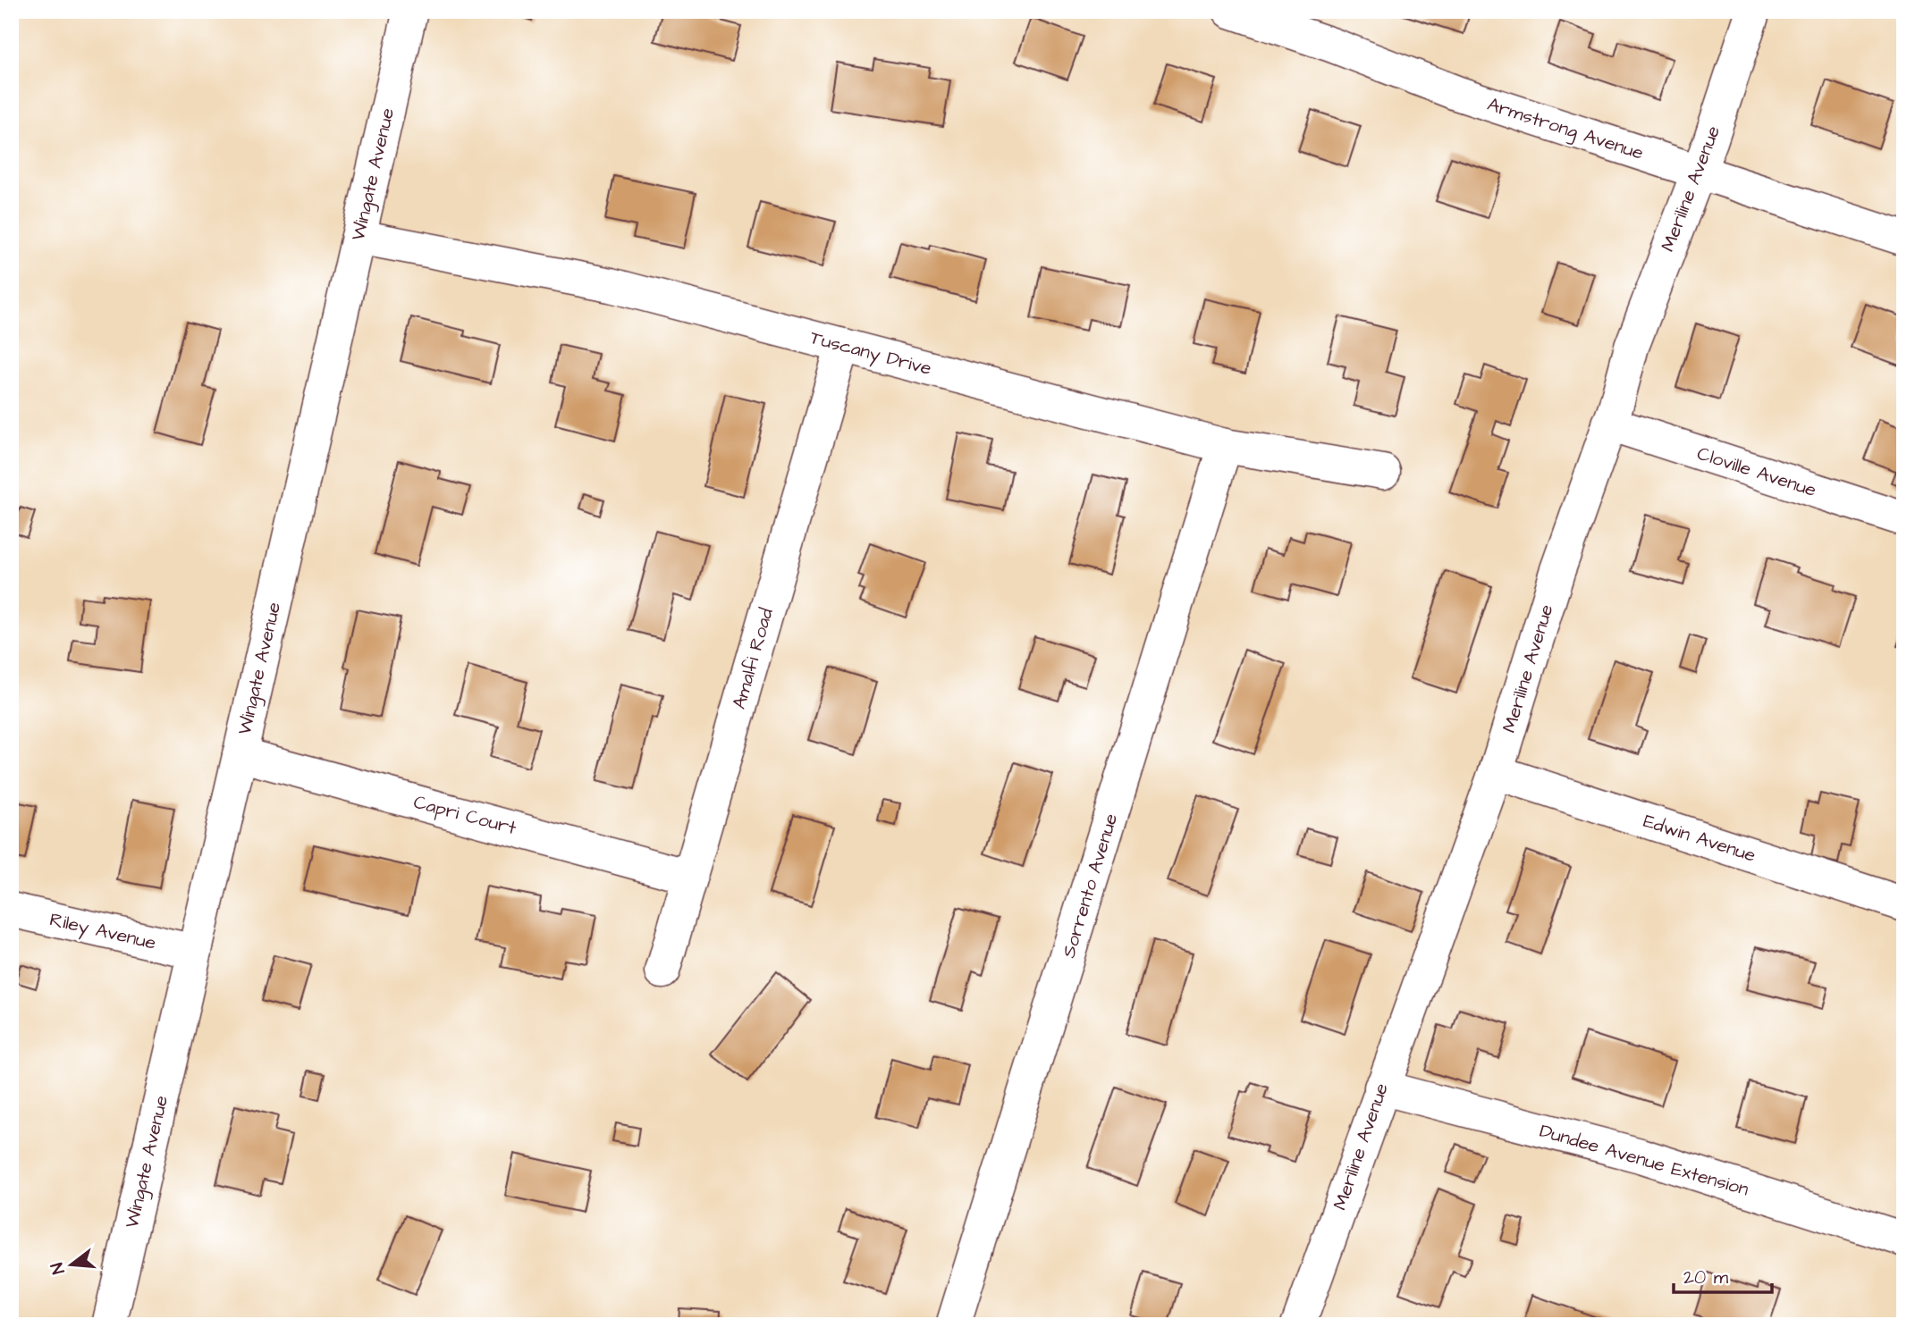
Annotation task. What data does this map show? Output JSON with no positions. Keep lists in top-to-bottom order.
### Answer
{
  "streets": {
    "street": [
      "Armstrong Avenue",
      "Wingate Avenue",
      "Meriline Avenue",
      "Tuscany Drive",
      "Cloville Avenue",
      "Amalfi Road",
      "Capri Court",
      "Edwin Avenue",
      "Sorrento Avenue",
      "Riley Avenue",
      "Dundee Avenue Extension"
    ]
  },
  "crossings": [
    ["Armstrong Avenue", "Meriline Avenue"],
    ["Wingate Avenue", "Tuscany Drive"],
    ["Wingate Avenue", "Capri Court"],
    ["Wingate Avenue", "Riley Avenue"],
    ["Meriline Avenue", "Cloville Avenue"],
    ["Meriline Avenue", "Edwin Avenue"],
    ["Meriline Avenue", "Dundee Avenue Extension"],
    ["Tuscany Drive", "Amalfi Road"],
    ["Tuscany Drive", "Sorrento Avenue"],
    ["Amalfi Road", "Capri Court"]
  ],
  "scale_bar": "20 m",
  "north": "left"
}
